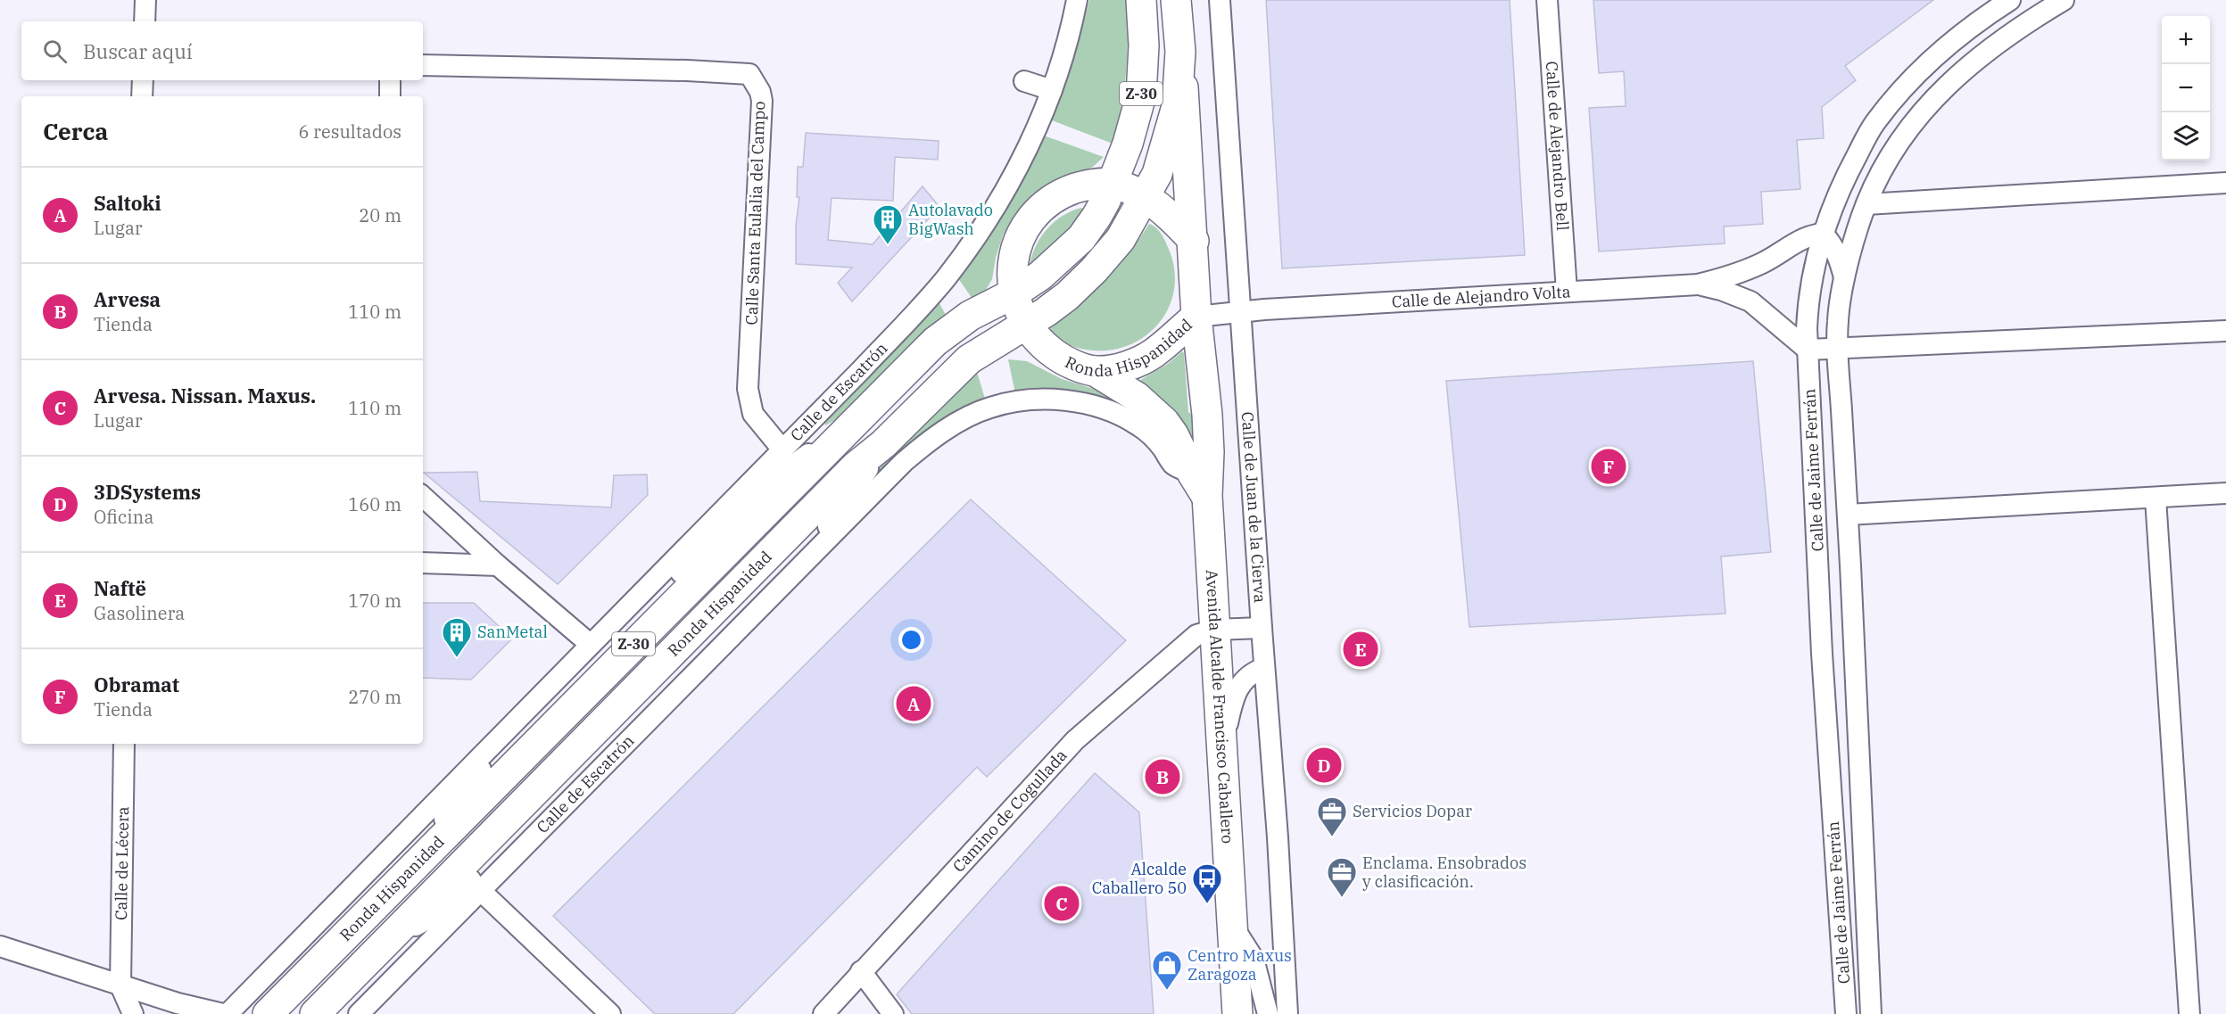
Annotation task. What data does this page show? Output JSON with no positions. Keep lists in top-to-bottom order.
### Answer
{
  "streets": {
    "main road": ["Z-30", "Ronda Hispanidad", "Avenida Alcalde Francisco Caballero"],
    "street": [
      "Calle de Alejandro Bell",
      "Calle Santa Eulalia del Campo",
      "Calle de Alejandro Volta",
      "Calle de Escatrón",
      "Calle de Jaime Ferrán",
      "Calle de Juan de la Cierva",
      "Camino de Cogullada",
      "Calle de Lécera"
    ]
  },
  "crossings": [
    ["Calle de Alejandro Bell", "Calle de Alejandro Volta"],
    ["Calle Santa Eulalia del Campo", "Calle de Escatrón"],
    ["Calle de Alejandro Volta", "Ronda Hispanidad"],
    ["Calle de Alejandro Volta", "Calle de Jaime Ferrán"],
    ["Calle de Alejandro Volta", "Calle de Juan de la Cierva"],
    ["Calle de Alejandro Volta", "Avenida Alcalde Francisco Caballero"],
    ["Ronda Hispanidad", "Calle de Escatrón"],
    ["Ronda Hispanidad", "Avenida Alcalde Francisco Caballero"],
    ["Calle de Escatrón", "Avenida Alcalde Francisco Caballero"],
    ["Avenida Alcalde Francisco Caballero", "Camino de Cogullada"]
  ],
  "places": {
    "building": ["Autolavado BigWash", "SanMetal"],
    "office": ["Servicios Dopar", "Enclama. Ensobrados y clasificación."],
    "bus stop": ["Alcalde Caballero 50"],
    "shop": ["Centro Maxus Zaragoza"]
  },
  "page": {
    "map_buttons": ["+", "−"],
    "search": "Buscar aquí",
    "heading": ["Cerca", "6 resultados"],
    "list": [
      {
        "mark": "A",
        "name": "Saltoki",
        "note": "Lugar",
        "value": "20 m"
      },
      {
        "mark": "B",
        "name": "Arvesa",
        "note": "Tienda",
        "value": "110 m"
      },
      {
        "mark": "C",
        "name": "Arvesa. Nissan. Maxus.",
        "note": "Lugar",
        "value": "110 m"
      },
      {
        "mark": "D",
        "name": "3DSystems",
        "note": "Oficina",
        "value": "160 m"
      },
      {
        "mark": "E",
        "name": "Naftë",
        "note": "Gasolinera",
        "value": "170 m"
      },
      {
        "mark": "F",
        "name": "Obramat",
        "note": "Tienda",
        "value": "270 m"
      }
    ],
    "pins": [
      "F",
      "E",
      "A",
      "D",
      "B",
      "C"
    ]
  }
}
